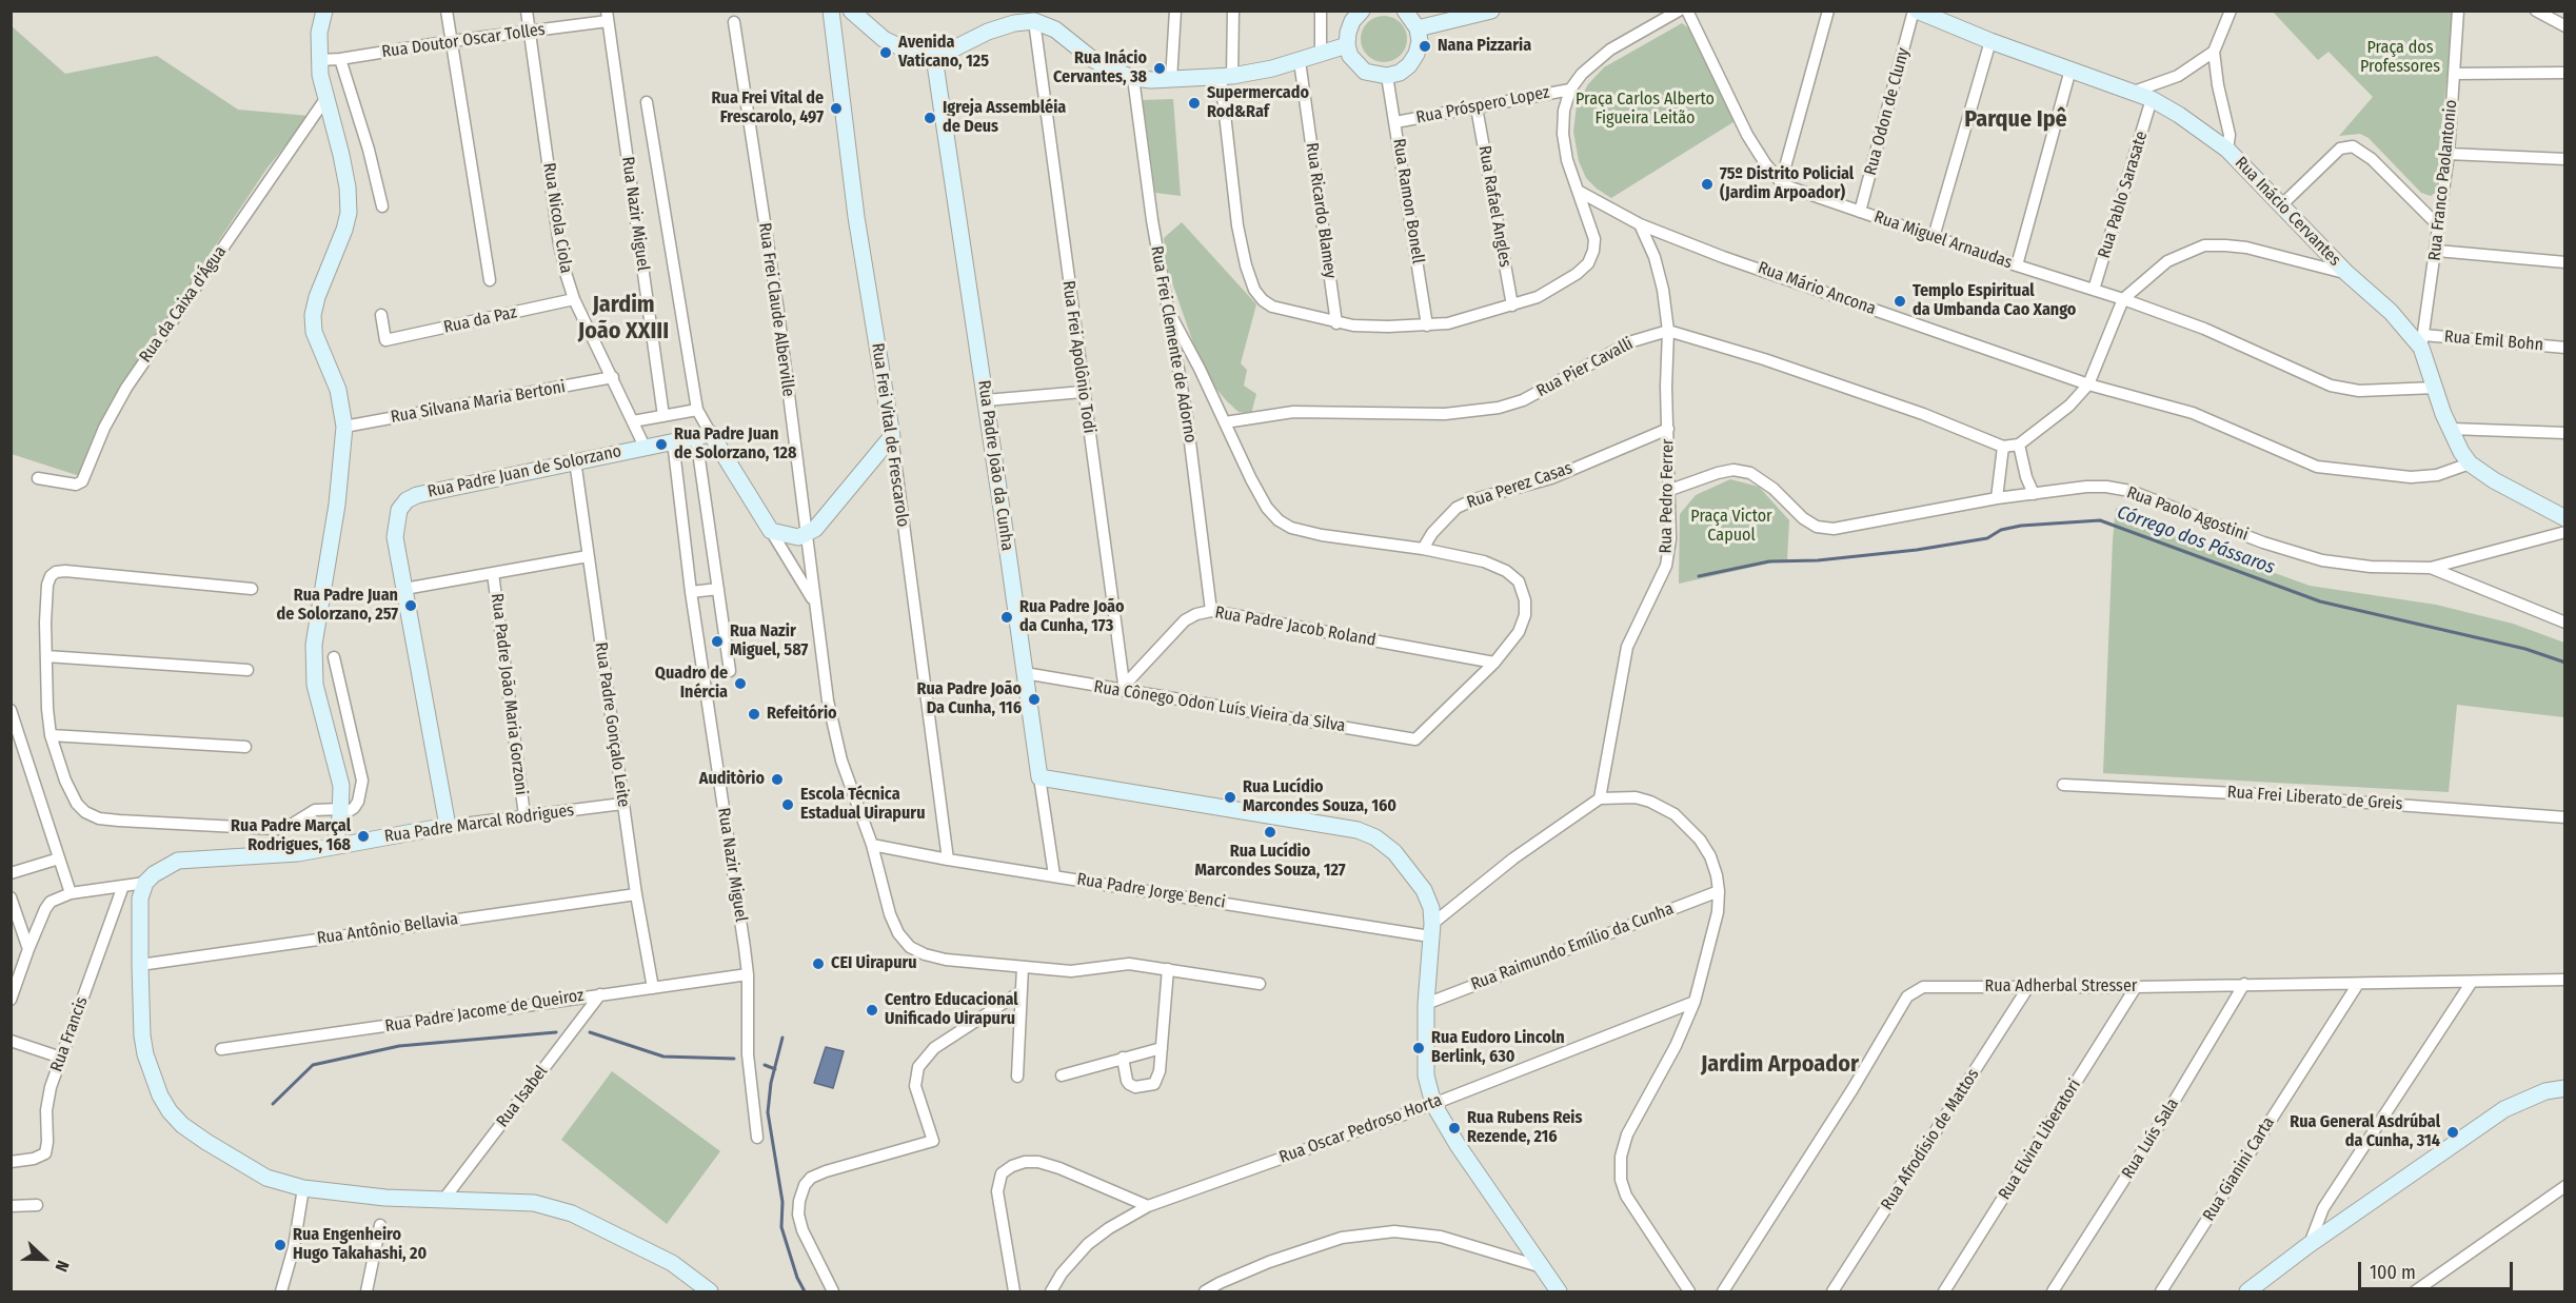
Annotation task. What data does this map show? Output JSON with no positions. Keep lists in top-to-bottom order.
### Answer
{
  "streets": {
    "main road": [
      "Rua Inácio Cervantes",
      "Rua Frei Vital de Frescarolo",
      "Rua Padre João da Cunha",
      "Rua Padre Juan de Solorzano",
      "Rua Padre Marcal Rodrigues"
    ],
    "street": [
      "Rua Doutor Oscar Tolles",
      "Rua Próspero Lopez",
      "Rua Odon de Cluny",
      "Rua Franco Paolantonio",
      "Rua Pablo Sarasate",
      "Rua Ramon Bonell",
      "Rua Rafael Angles",
      "Rua Ricardo Blamey",
      "Rua Nazir Miguel",
      "Rua Nicola Ciola",
      "Rua Miguel Arnaudas",
      "Rua Mário Ancona",
      "Rua da Caixa d'Água",
      "Rua Frei Claude Alberville",
      "Rua da Paz",
      "Rua Emil Bohn",
      "Rua Frei Clemente de Adorno",
      "Rua Frei Apolônio Todi",
      "Rua Pier Cavalli",
      "Rua Silvana Maria Bertoni",
      "Rua Perez Casas",
      "Rua Pedro Ferrer",
      "Rua Paolo Agostini",
      "Rua Padre Jacob Roland",
      "Rua Padre João Maria Gorzoni",
      "Rua Cônego Odon Luís Vieira da Silva",
      "Rua Padre Gonçalo Leite",
      "Rua Frei Liberato de Greis",
      "Rua Padre Jorge Benci",
      "Rua Antônio Bellavia",
      "Rua Raimundo Emílio da Cunha",
      "Rua Adherbal Stresser",
      "Rua Padre Jacome de Queiroz",
      "Rua Francis",
      "Rua Isabel",
      "Rua Oscar Pedroso Horta",
      "Rua Luís Sala",
      "Rua Afrodísio de Mattos",
      "Rua Elvira Liberatori",
      "Rua Gianini Carta"
    ]
  },
  "crossings": [
    ["Rua Doutor Oscar Tolles", "Rua Nazir Miguel"],
    ["Rua Doutor Oscar Tolles", "Rua Nicola Ciola"],
    ["Rua Próspero Lopez", "Rua Ramon Bonell"],
    ["Rua Próspero Lopez", "Rua Rafael Angles"],
    ["Rua Odon de Cluny", "Rua Inácio Cervantes"],
    ["Rua Odon de Cluny", "Rua Miguel Arnaudas"],
    ["Rua Franco Paolantonio", "Rua Inácio Cervantes"],
    ["Rua Franco Paolantonio", "Rua Emil Bohn"],
    ["Rua Pablo Sarasate", "Rua Inácio Cervantes"],
    ["Rua Pablo Sarasate", "Rua Miguel Arnaudas"],
    ["Rua Inácio Cervantes", "Rua Miguel Arnaudas"],
    ["Rua Inácio Cervantes", "Rua Mário Ancona"],
    ["Rua Inácio Cervantes", "Rua Emil Bohn"],
    ["Rua Nazir Miguel", "Rua Padre Juan de Solorzano"],
    ["Rua Nazir Miguel", "Rua Padre Jacome de Queiroz"],
    ["Rua Nicola Ciola", "Rua da Paz"],
    ["Rua Nicola Ciola", "Rua Silvana Maria Bertoni"],
    ["Rua Nicola Ciola", "Rua Padre Juan de Solorzano"],
    ["Rua Mário Ancona", "Rua Pedro Ferrer"],
    ["Rua Frei Claude Alberville", "Rua Padre Jorge Benci"],
    ["Rua Frei Clemente de Adorno", "Rua Padre Jacob Roland"],
    ["Rua Frei Apolônio Todi", "Rua Padre Jacob Roland"],
    ["Rua Frei Apolônio Todi", "Rua Cônego Odon Luís Vieira da Silva"],
    ["Rua Pier Cavalli", "Rua Pedro Ferrer"],
    ["Rua Frei Vital de Frescarolo", "Rua Padre Jorge Benci"],
    ["Rua Padre João da Cunha", "Rua Cônego Odon Luís Vieira da Silva"],
    ["Rua Padre João da Cunha", "Rua Padre Jorge Benci"],
    ["Rua Padre Juan de Solorzano", "Rua Padre Gonçalo Leite"],
    ["Rua Padre Juan de Solorzano", "Rua Padre Marcal Rodrigues"],
    ["Rua Perez Casas", "Rua Pedro Ferrer"],
    ["Rua Pedro Ferrer", "Rua Paolo Agostini"],
    ["Rua Padre Jacob Roland", "Rua Cônego Odon Luís Vieira da Silva"],
    ["Rua Padre João Maria Gorzoni", "Rua Padre Marcal Rodrigues"],
    ["Rua Padre Gonçalo Leite", "Rua Padre Marcal Rodrigues"],
    ["Rua Padre Gonçalo Leite", "Rua Antônio Bellavia"],
    ["Rua Padre Gonçalo Leite", "Rua Padre Jacome de Queiroz"],
    ["Rua Adherbal Stresser", "Rua Luís Sala"],
    ["Rua Adherbal Stresser", "Rua Afrodísio de Mattos"],
    ["Rua Adherbal Stresser", "Rua Elvira Liberatori"],
    ["Rua Adherbal Stresser", "Rua Gianini Carta"],
    ["Rua Padre Jacome de Queiroz", "Rua Isabel"]
  ],
  "districts": ["Parque Ipê", "Jardim João XXIII", "Jardim Arpoador"],
  "water": ["Córrego dos Pássaros"],
  "parks": ["Praça dos Professores", "Praça Carlos Alberto Figueira Leitão", "Praça Victor Capuol"],
  "places": [
    "Nana Pizzaria",
    "Avenida Vaticano, 125",
    "Rua Inácio Cervantes, 38",
    "Supermercado Rod&Raf",
    "Rua Frei Vital de Frescarolo, 497",
    "Igreja Assembléia de Deus",
    "75º Distrito Policial (Jardim Arpoador)",
    "Templo Espiritual da Umbanda Cao Xango",
    "Rua Padre Juan de Solorzano, 128",
    "Rua Padre Juan de Solorzano, 257",
    "Rua Padre João da Cunha, 173",
    "Rua Nazir Miguel, 587",
    "Quadro de Inércia",
    "Rua Padre João Da Cunha, 116",
    "Refeitório",
    "Auditòrio",
    "Rua Lucídio Marcondes Souza, 160",
    "Escola Técnica Estadual Uirapuru",
    "Rua Lucídio Marcondes Souza, 127",
    "Rua Padre Marçal Rodrigues, 168",
    "CEI Uirapuru",
    "Centro Educacional Unificado Uirapuru",
    "Rua Eudoro Lincoln Berlink, 630",
    "Rua Rubens Reis Rezende, 216",
    "Rua General Asdrúbal da Cunha, 314",
    "Rua Engenheiro Hugo Takahashi, 20"
  ],
  "scale_bar": "100 m",
  "north": "right"
}
